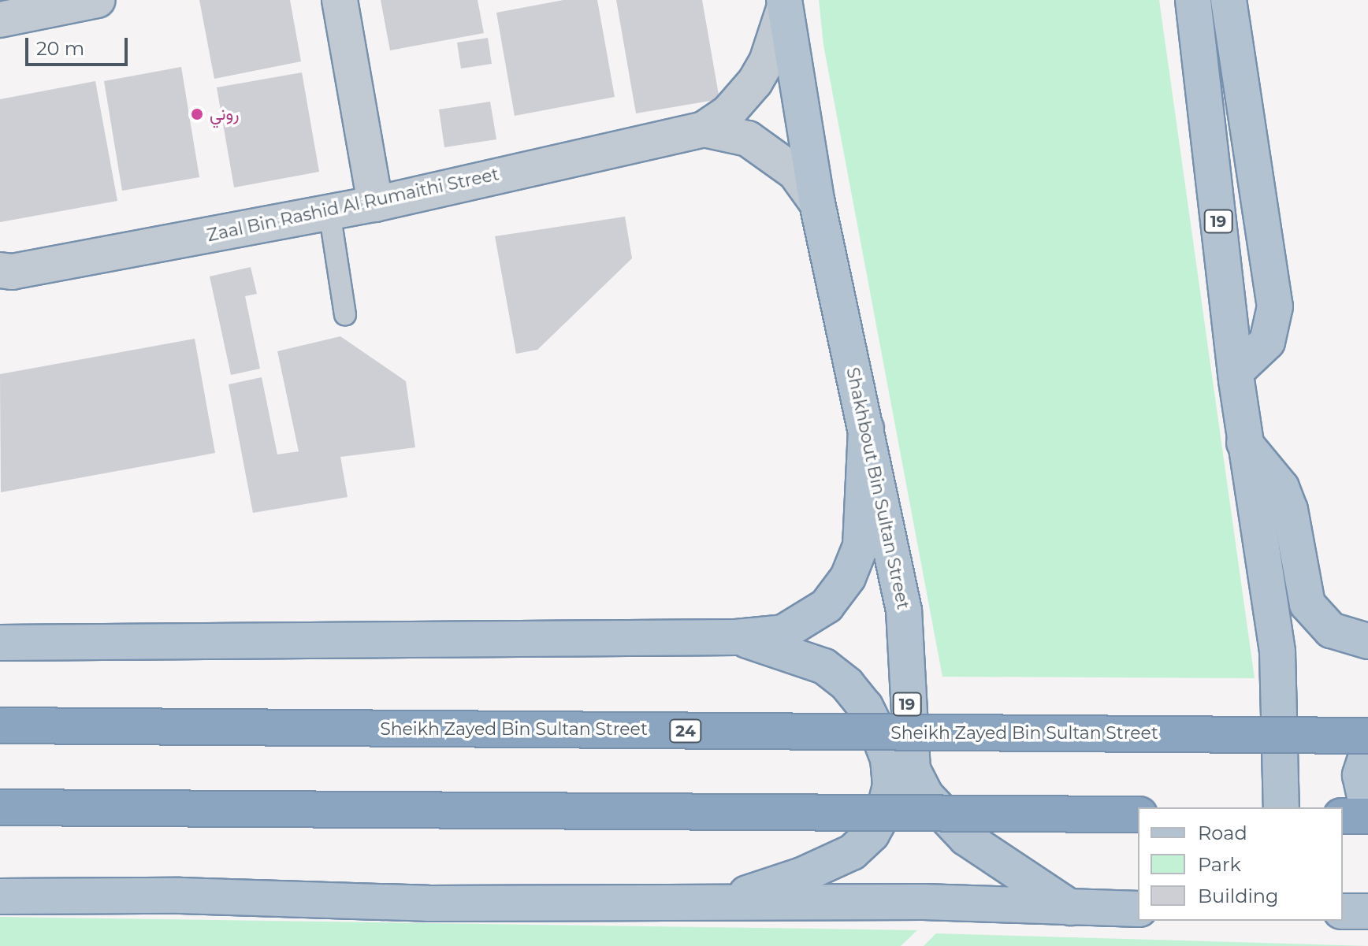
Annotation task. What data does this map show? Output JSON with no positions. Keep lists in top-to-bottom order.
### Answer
{
  "streets": {
    "highway": ["Sheikh Zayed Bin Sultan Street", "24"],
    "main road": ["19", "Shakhbout Bin Sultan Street"],
    "street": ["Zaal Bin Rashid Al Rumaithi Street"]
  },
  "crossings": [
    ["Zaal Bin Rashid Al Rumaithi Street", "Shakhbout Bin Sultan Street"]
  ],
  "places": ["روني"],
  "legend": ["Road", "Park", "Building"],
  "scale_bar": "20 m"
}
